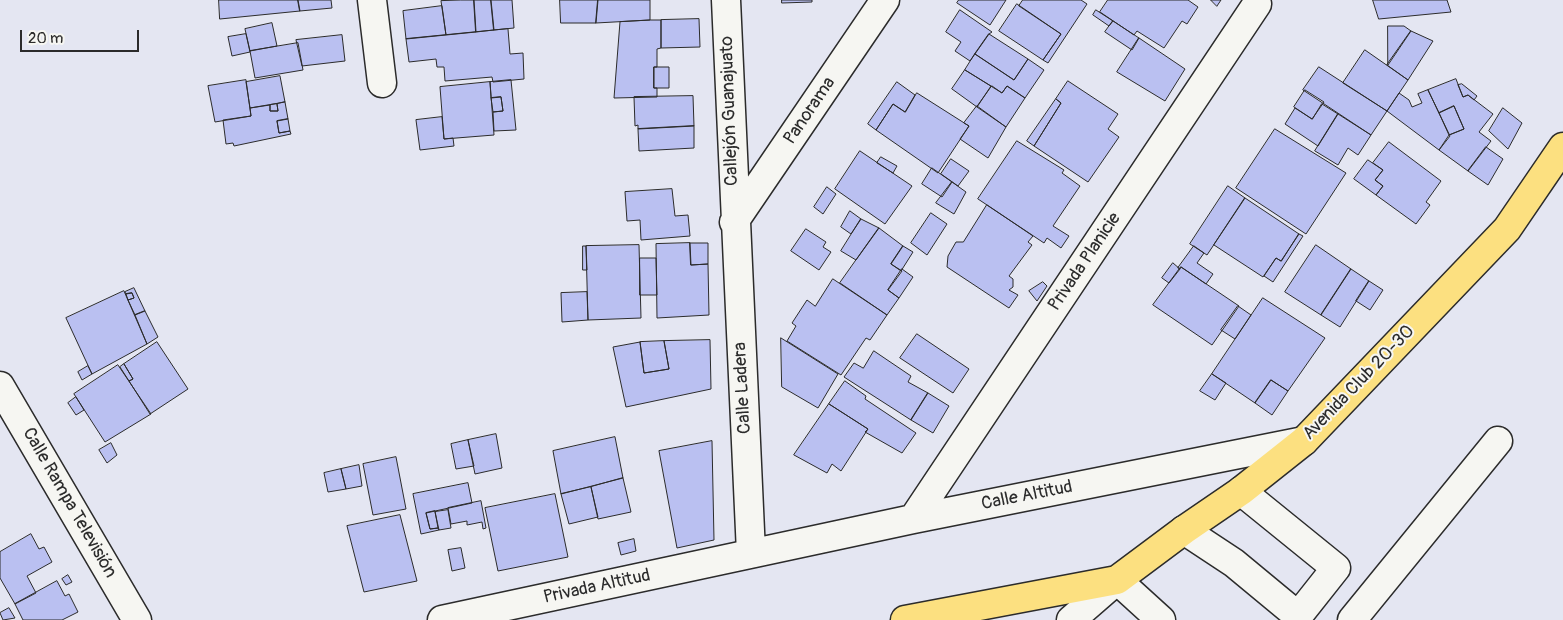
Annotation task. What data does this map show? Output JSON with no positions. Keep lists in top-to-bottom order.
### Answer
{
  "streets": {
    "main road": ["Avenida Club 20-30"],
    "street": [
      "Callejón Guanajuato",
      "Panorama",
      "Privada Planicie",
      "Calle Ladera",
      "Calle Altitud",
      "Calle Rampa Televisión",
      "Privada Altitud"
    ]
  },
  "crossings": [
    ["Callejón Guanajuato", "Panorama"],
    ["Callejón Guanajuato", "Calle Ladera"],
    ["Panorama", "Calle Ladera"],
    ["Privada Planicie", "Calle Altitud"],
    ["Avenida Club 20-30", "Calle Altitud"],
    ["Calle Ladera", "Calle Altitud"],
    ["Calle Ladera", "Privada Altitud"],
    ["Calle Altitud", "Privada Altitud"]
  ],
  "scale_bar": "20 m"
}
